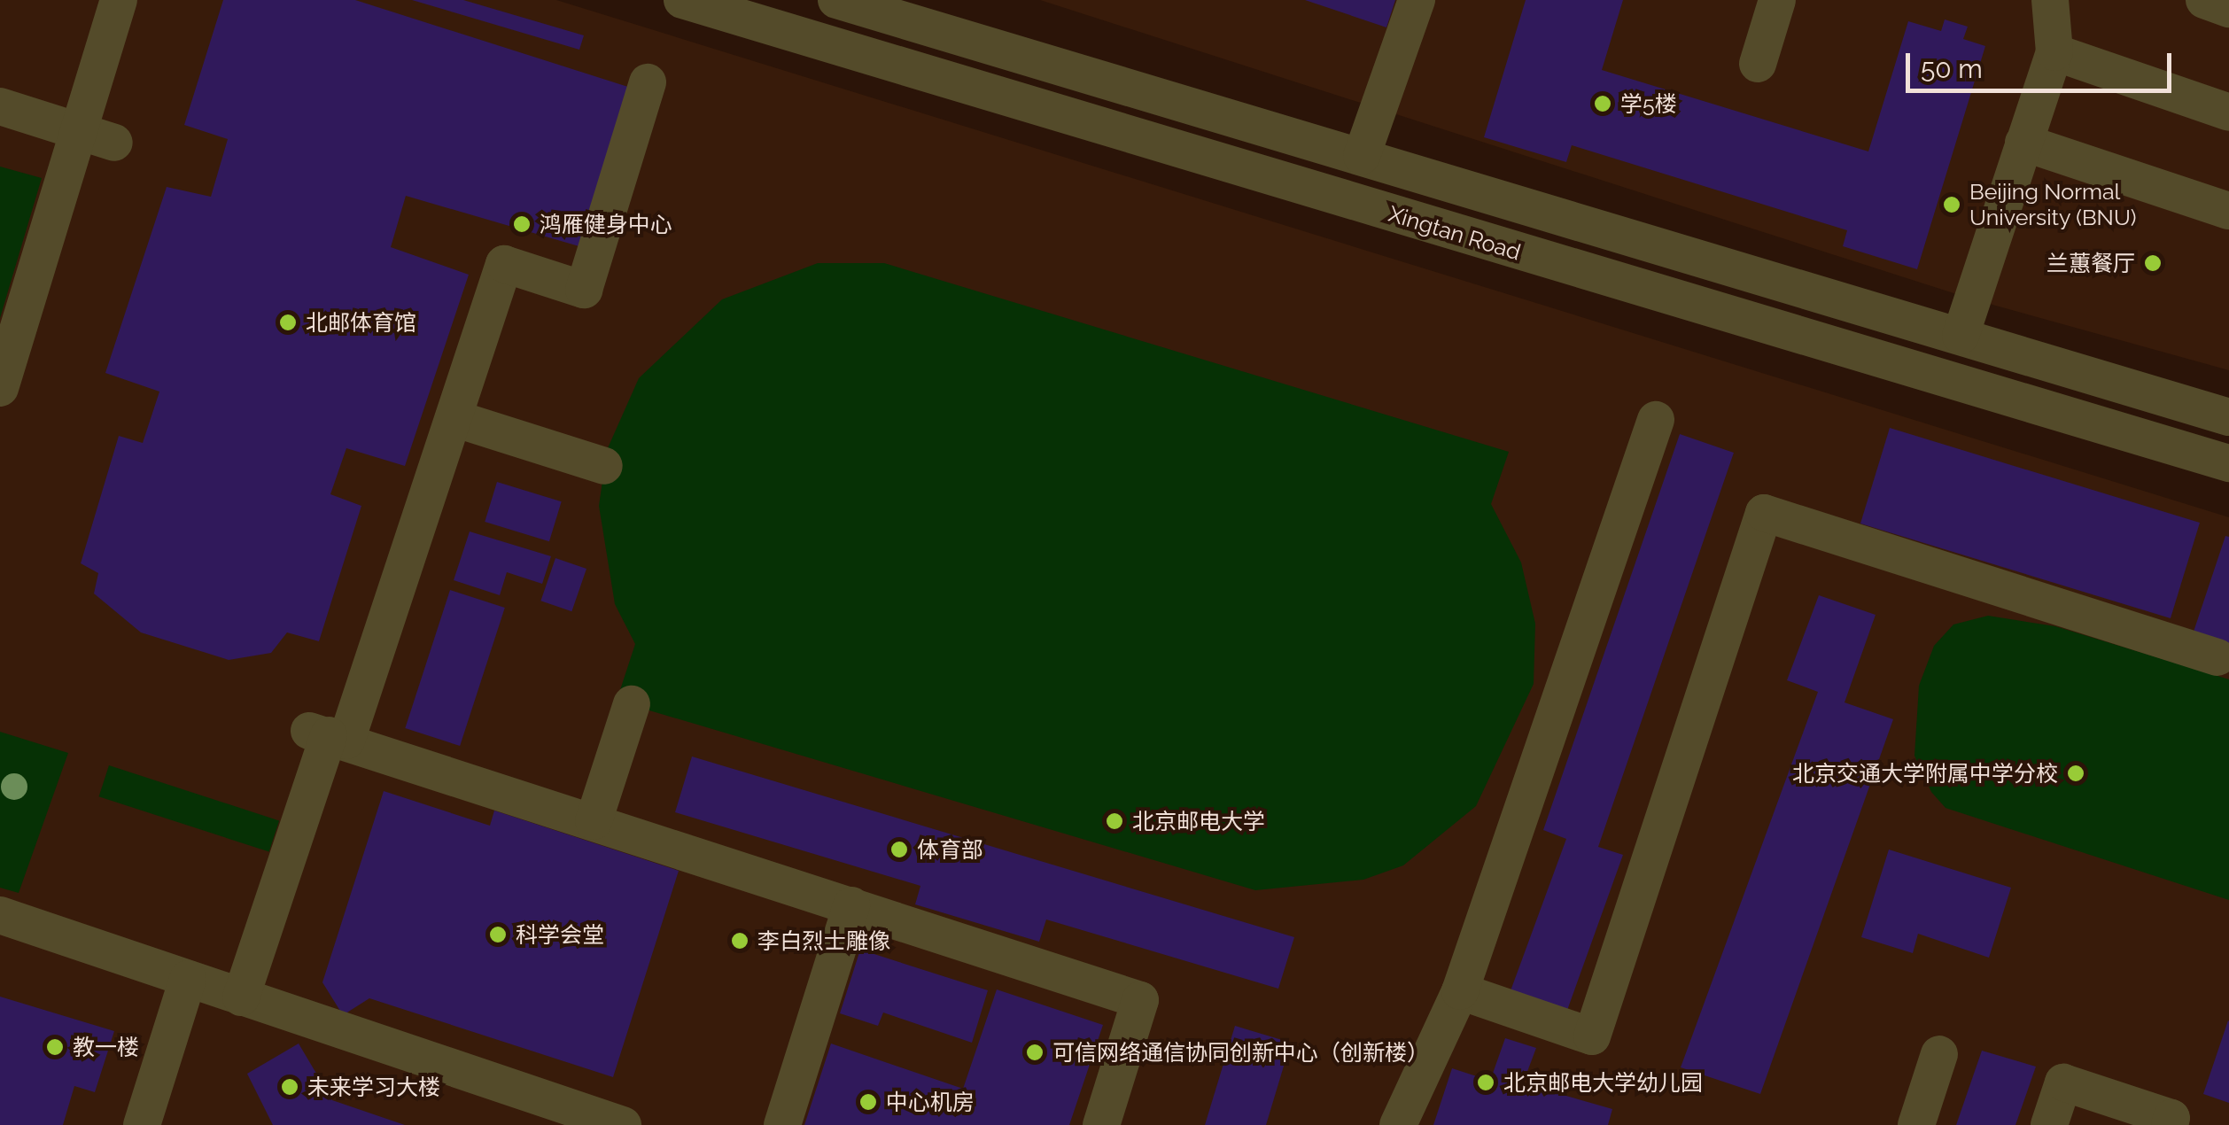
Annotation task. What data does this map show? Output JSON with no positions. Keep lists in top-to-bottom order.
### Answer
{
  "streets": {
    "street": ["Xingtan Road"]
  },
  "places": [
    "学5楼",
    "Beijing Normal University (BNU)",
    "鸿雁健身中心",
    "兰蕙餐厅",
    "北邮体育馆",
    "北京交通大学附属中学分校",
    "北京邮电大学",
    "体育部",
    "科学会堂",
    "李白烈士雕像",
    "教一楼",
    "可信网络通信协同创新中心（创新楼）",
    "北京邮电大学幼儿园",
    "未来学习大楼",
    "中心机房"
  ],
  "scale_bar": "50 m"
}
